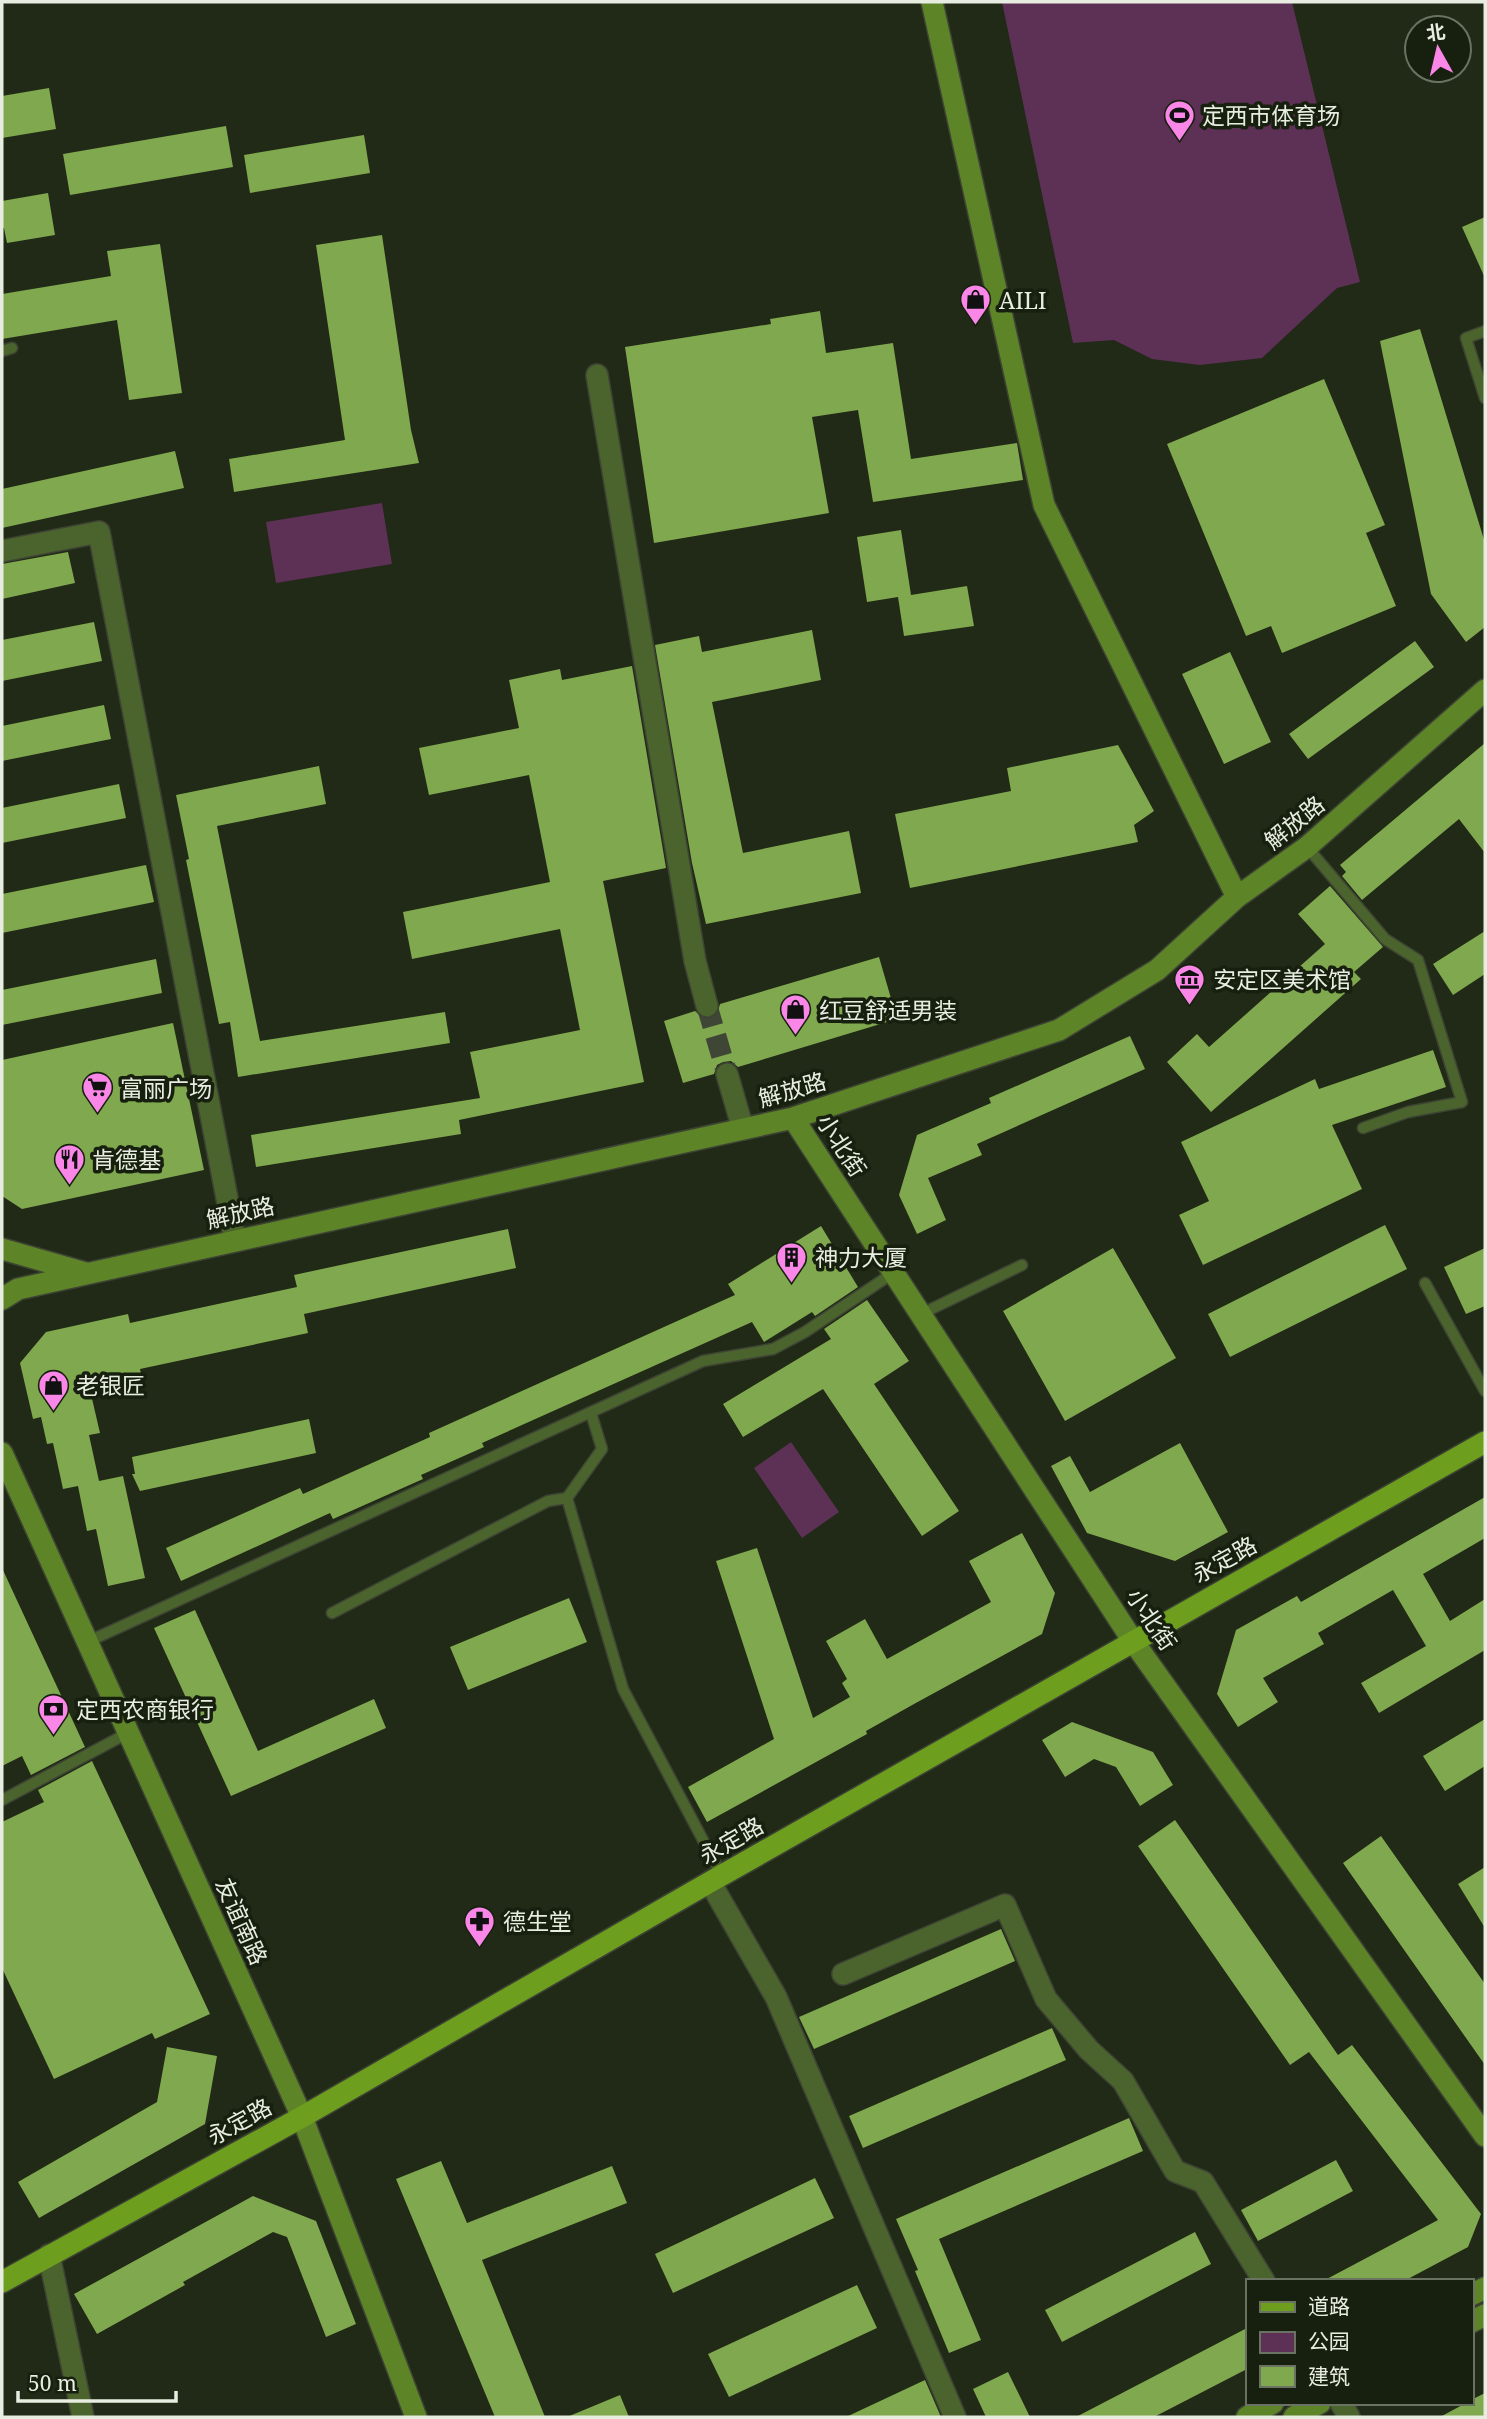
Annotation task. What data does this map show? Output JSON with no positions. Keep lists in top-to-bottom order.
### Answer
{
  "streets": {
    "main road": [
      "解放路",
      "小北街",
      "永定路",
      "友谊南路"
    ]
  },
  "crossings": [
    ["解放路", "小北街"],
    ["小北街", "永定路"],
    ["永定路", "友谊南路"]
  ],
  "places": {
    "sports": ["定西市体育场"],
    "shop": ["AILI", "红豆舒适男装", "老银匠"],
    "museum": ["安定区美术馆"],
    "supermarket": ["富丽广场"],
    "restaurant": ["肯德基"],
    "building": ["神力大厦"],
    "bank": ["定西农商银行"],
    "pharmacy": ["德生堂"]
  },
  "legend": ["道路", "公园", "建筑"],
  "scale_bar": "50 m",
  "north": "top"
}
